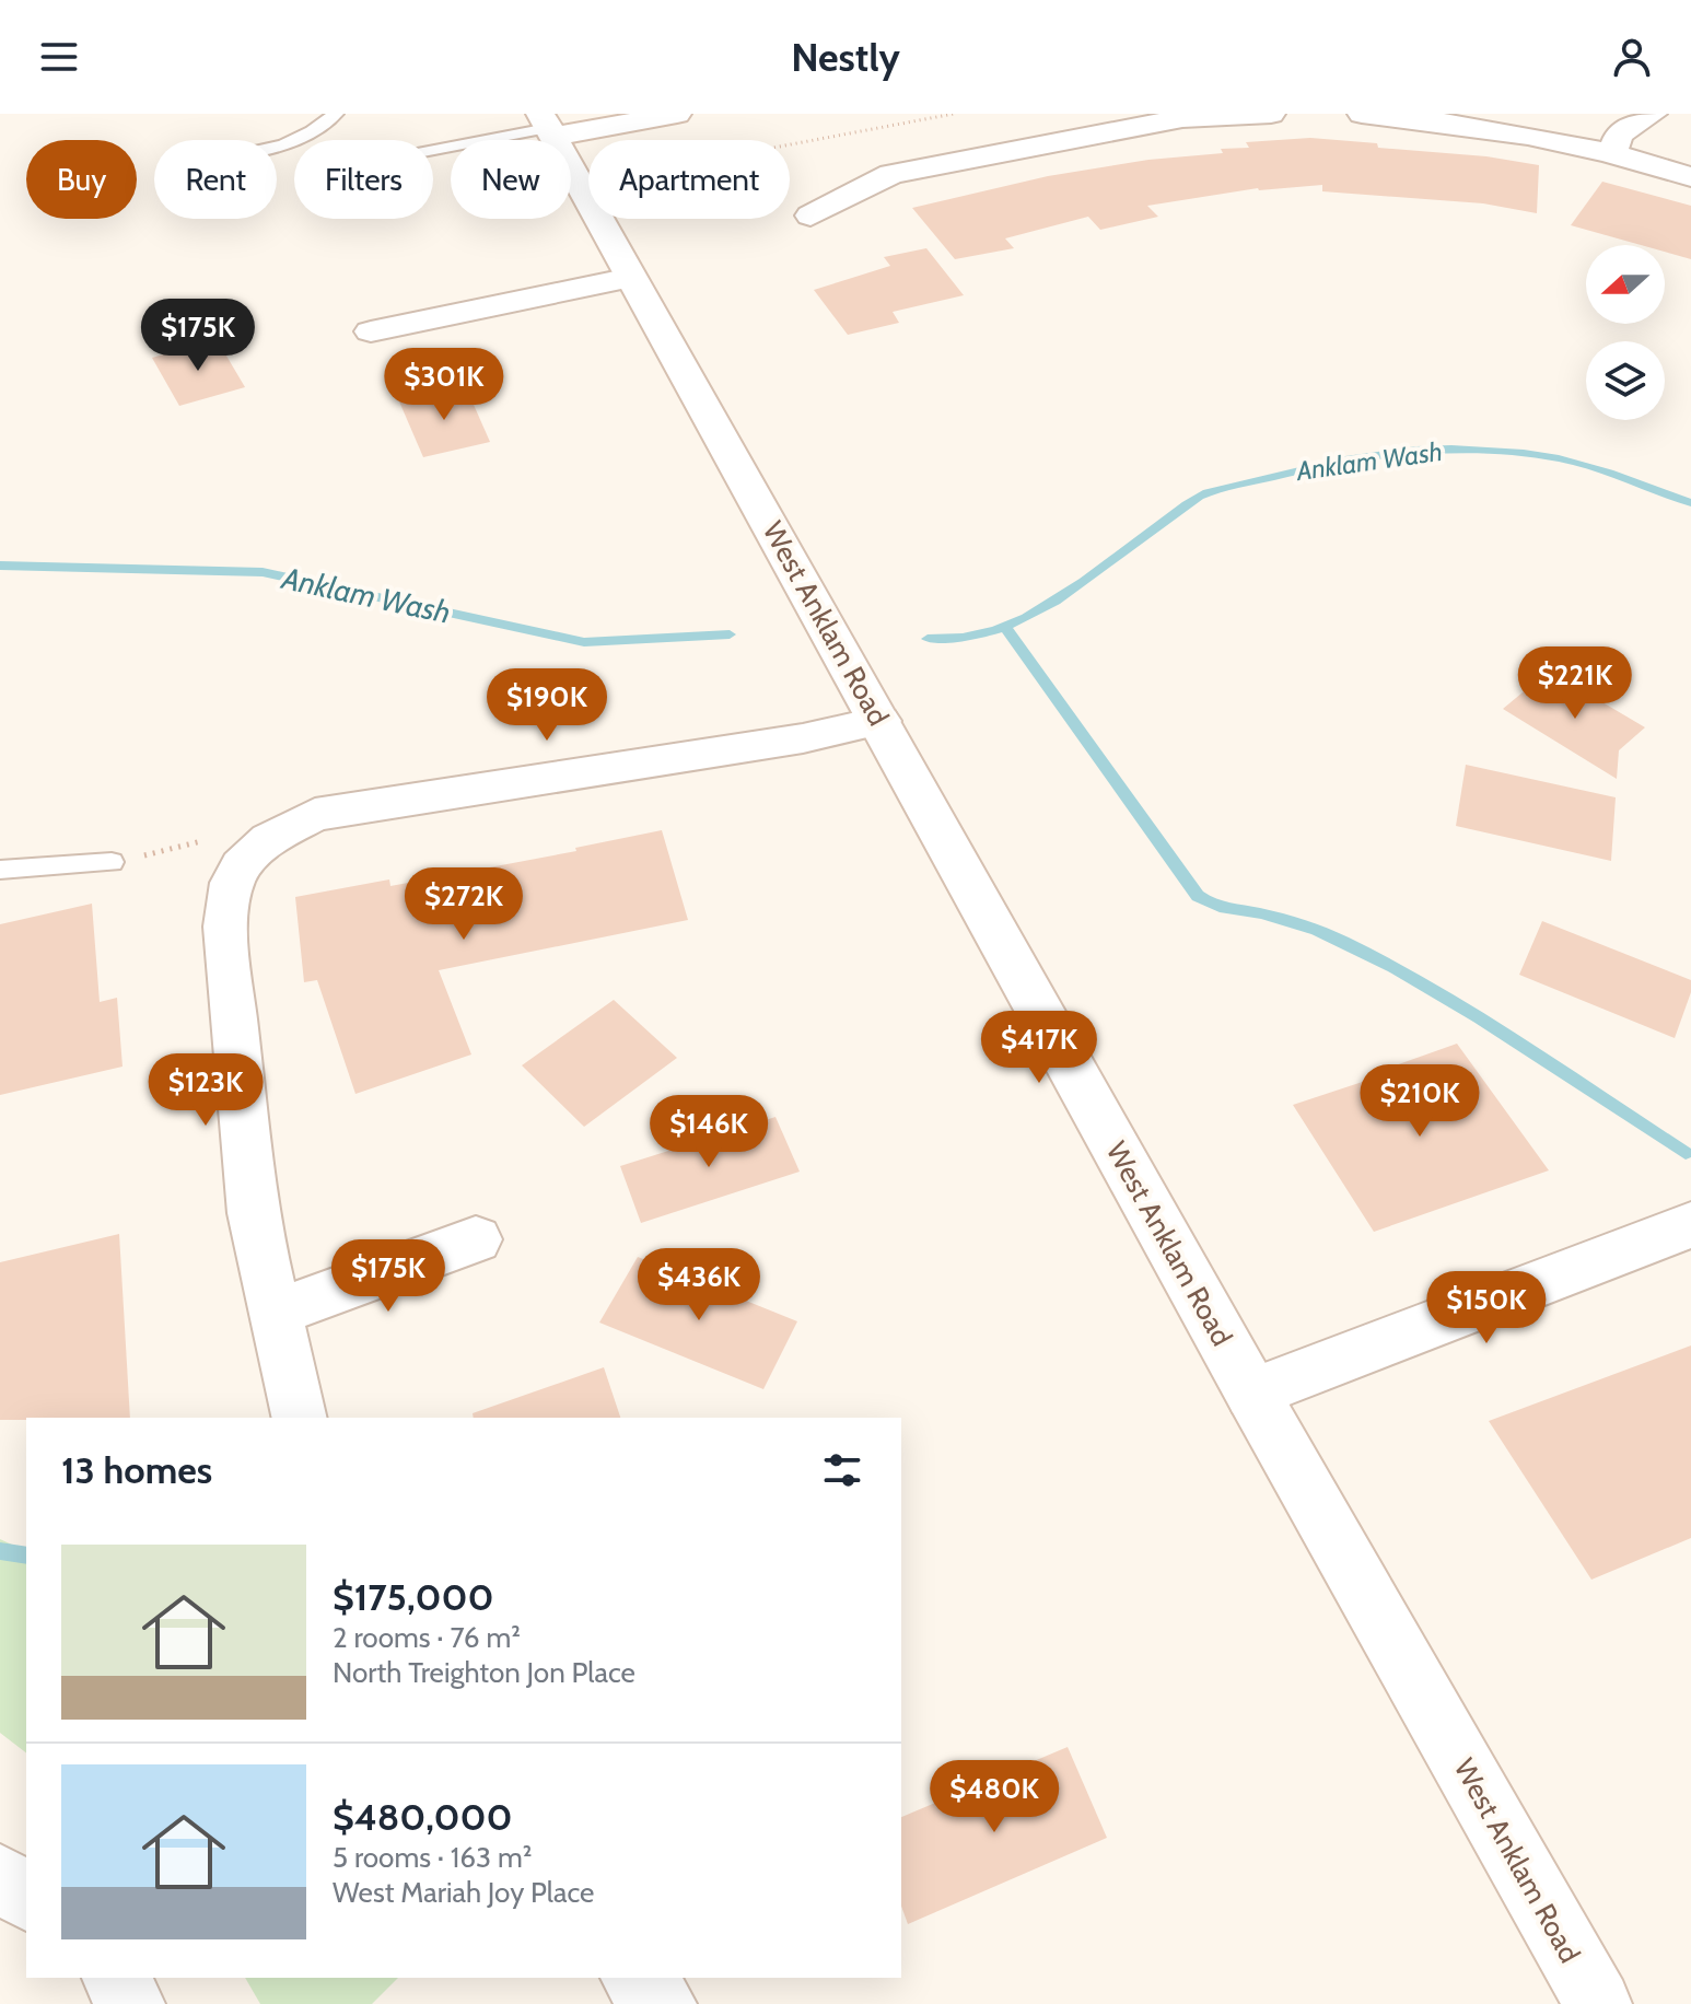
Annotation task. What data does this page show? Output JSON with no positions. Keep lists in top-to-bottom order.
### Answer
{
  "streets": {
    "street": ["West Anklam Road"]
  },
  "water": ["Anklam Wash"],
  "north": "left",
  "page": {
    "header": "Nestly",
    "chip": [
      "Buy",
      "Rent",
      "Filters",
      "New",
      "Apartment"
    ],
    "price": [
      "$175K",
      "$301K",
      "$221K",
      "$190K",
      "$272K",
      "$417K",
      "$123K",
      "$210K",
      "$146K",
      "$175K",
      "$436K",
      "$150K",
      "$480K"
    ],
    "heading": "13 homes",
    "list": [
      {
        "name": "$175,000",
        "note": "2 rooms · 76 m² · North Treighton Jon Place"
      },
      {
        "name": "$480,000",
        "note": "5 rooms · 163 m² · West Mariah Joy Place"
      }
    ]
  }
}
